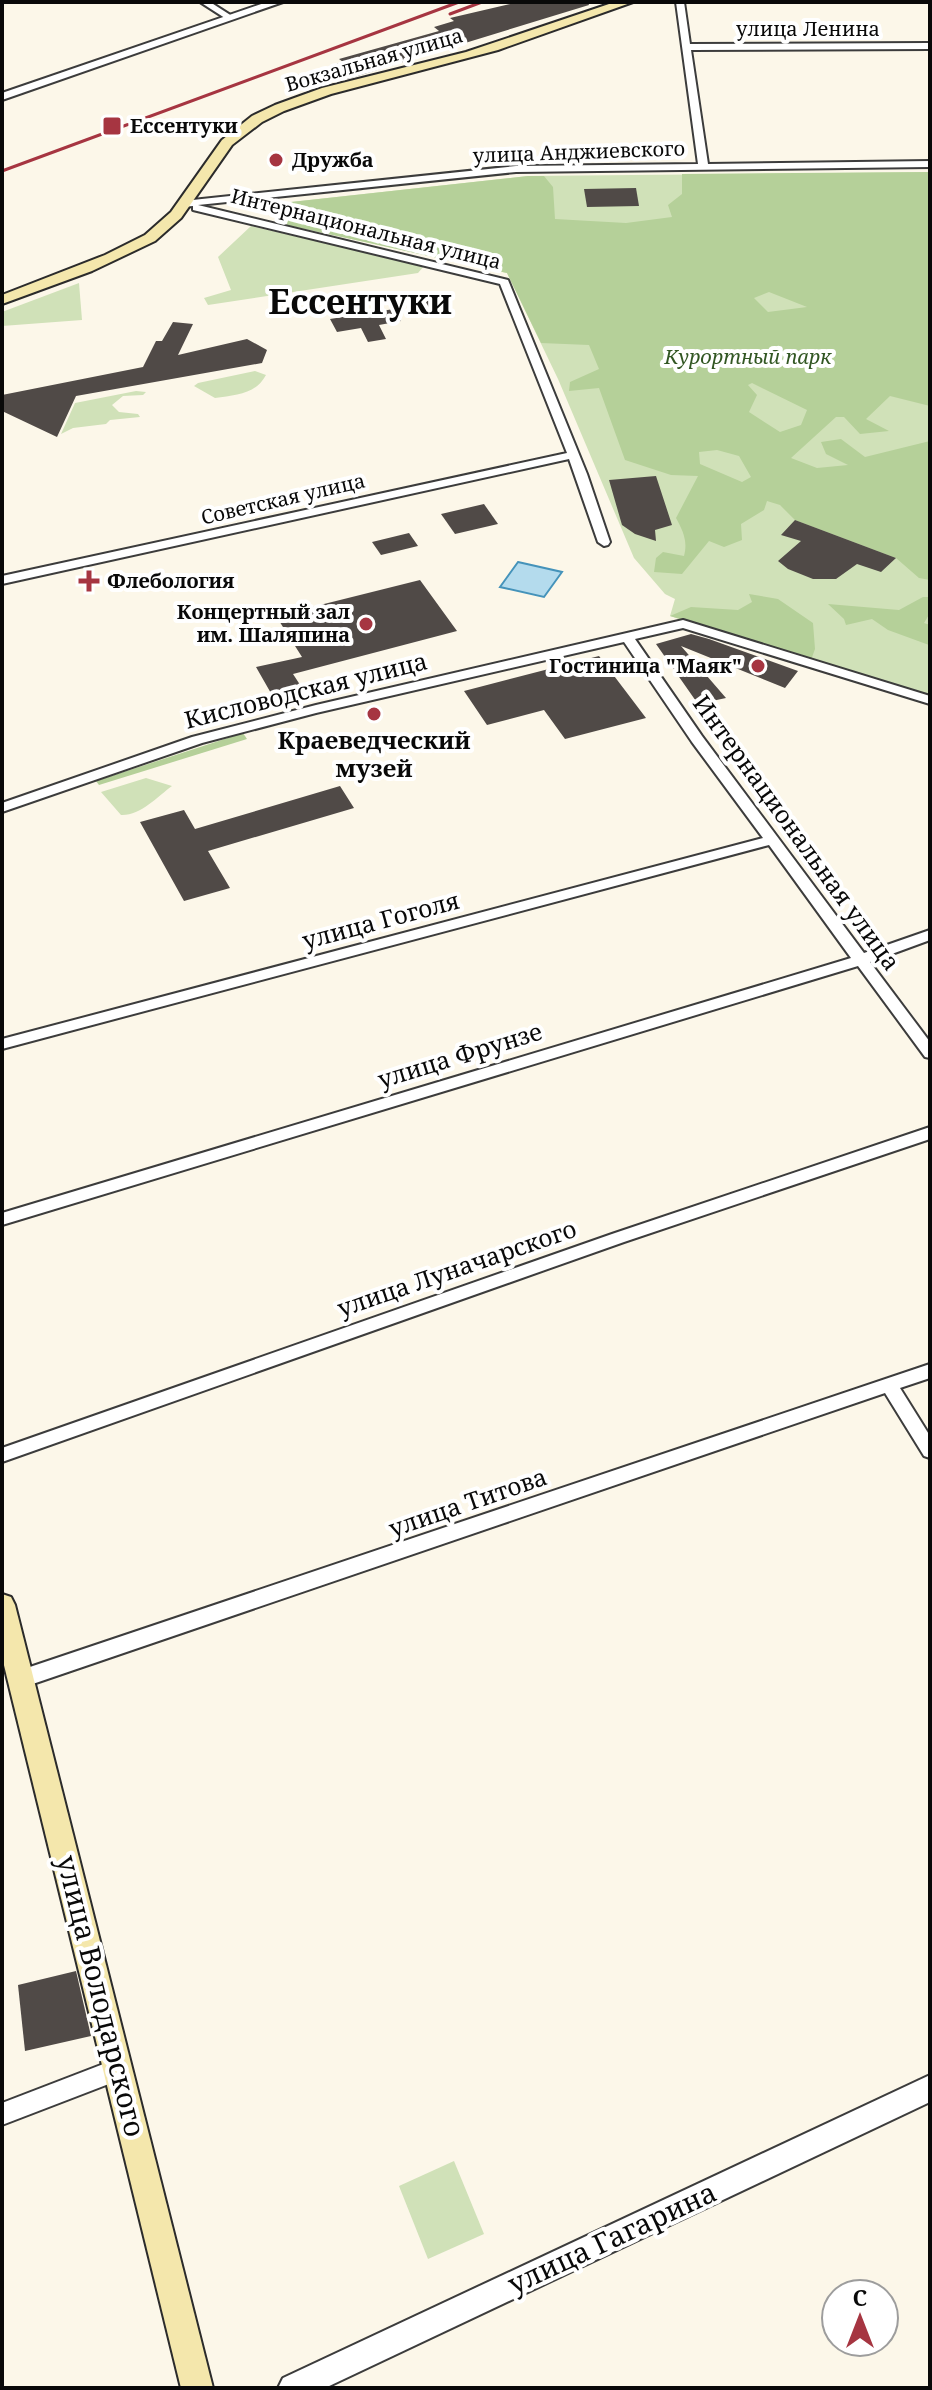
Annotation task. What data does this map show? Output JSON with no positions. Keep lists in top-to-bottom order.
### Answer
{
  "streets": {
    "main road": ["Вокзальная улица", "улица Володарского"],
    "street": [
      "улица Ленина",
      "улица Анджиевского",
      "Интернациональная улица",
      "Советская улица",
      "Кисловодская улица",
      "улица Гоголя",
      "улица Фрунзе",
      "улица Луначарского",
      "улица Титова",
      "улица Гагарина"
    ]
  },
  "crossings": [
    ["Вокзальная улица", "улица Анджиевского"],
    ["Вокзальная улица", "Интернациональная улица"],
    ["улица Анджиевского", "Интернациональная улица"],
    ["Интернациональная улица", "Советская улица"],
    ["Интернациональная улица", "Кисловодская улица"],
    ["Интернациональная улица", "улица Гоголя"],
    ["Интернациональная улица", "улица Фрунзе"],
    ["улица Титова", "улица Володарского"]
  ],
  "districts": ["Ессентуки"],
  "parks": ["Курортный парк"],
  "places": {
    "transit": ["Ессентуки"],
    "other": [
      "Дружба",
      "Концертный зал им. Шаляпина",
      "Гостиница \"Маяк\"",
      "Краеведческий музей"
    ],
    "health": ["Флебология"]
  },
  "north": "top"
}
